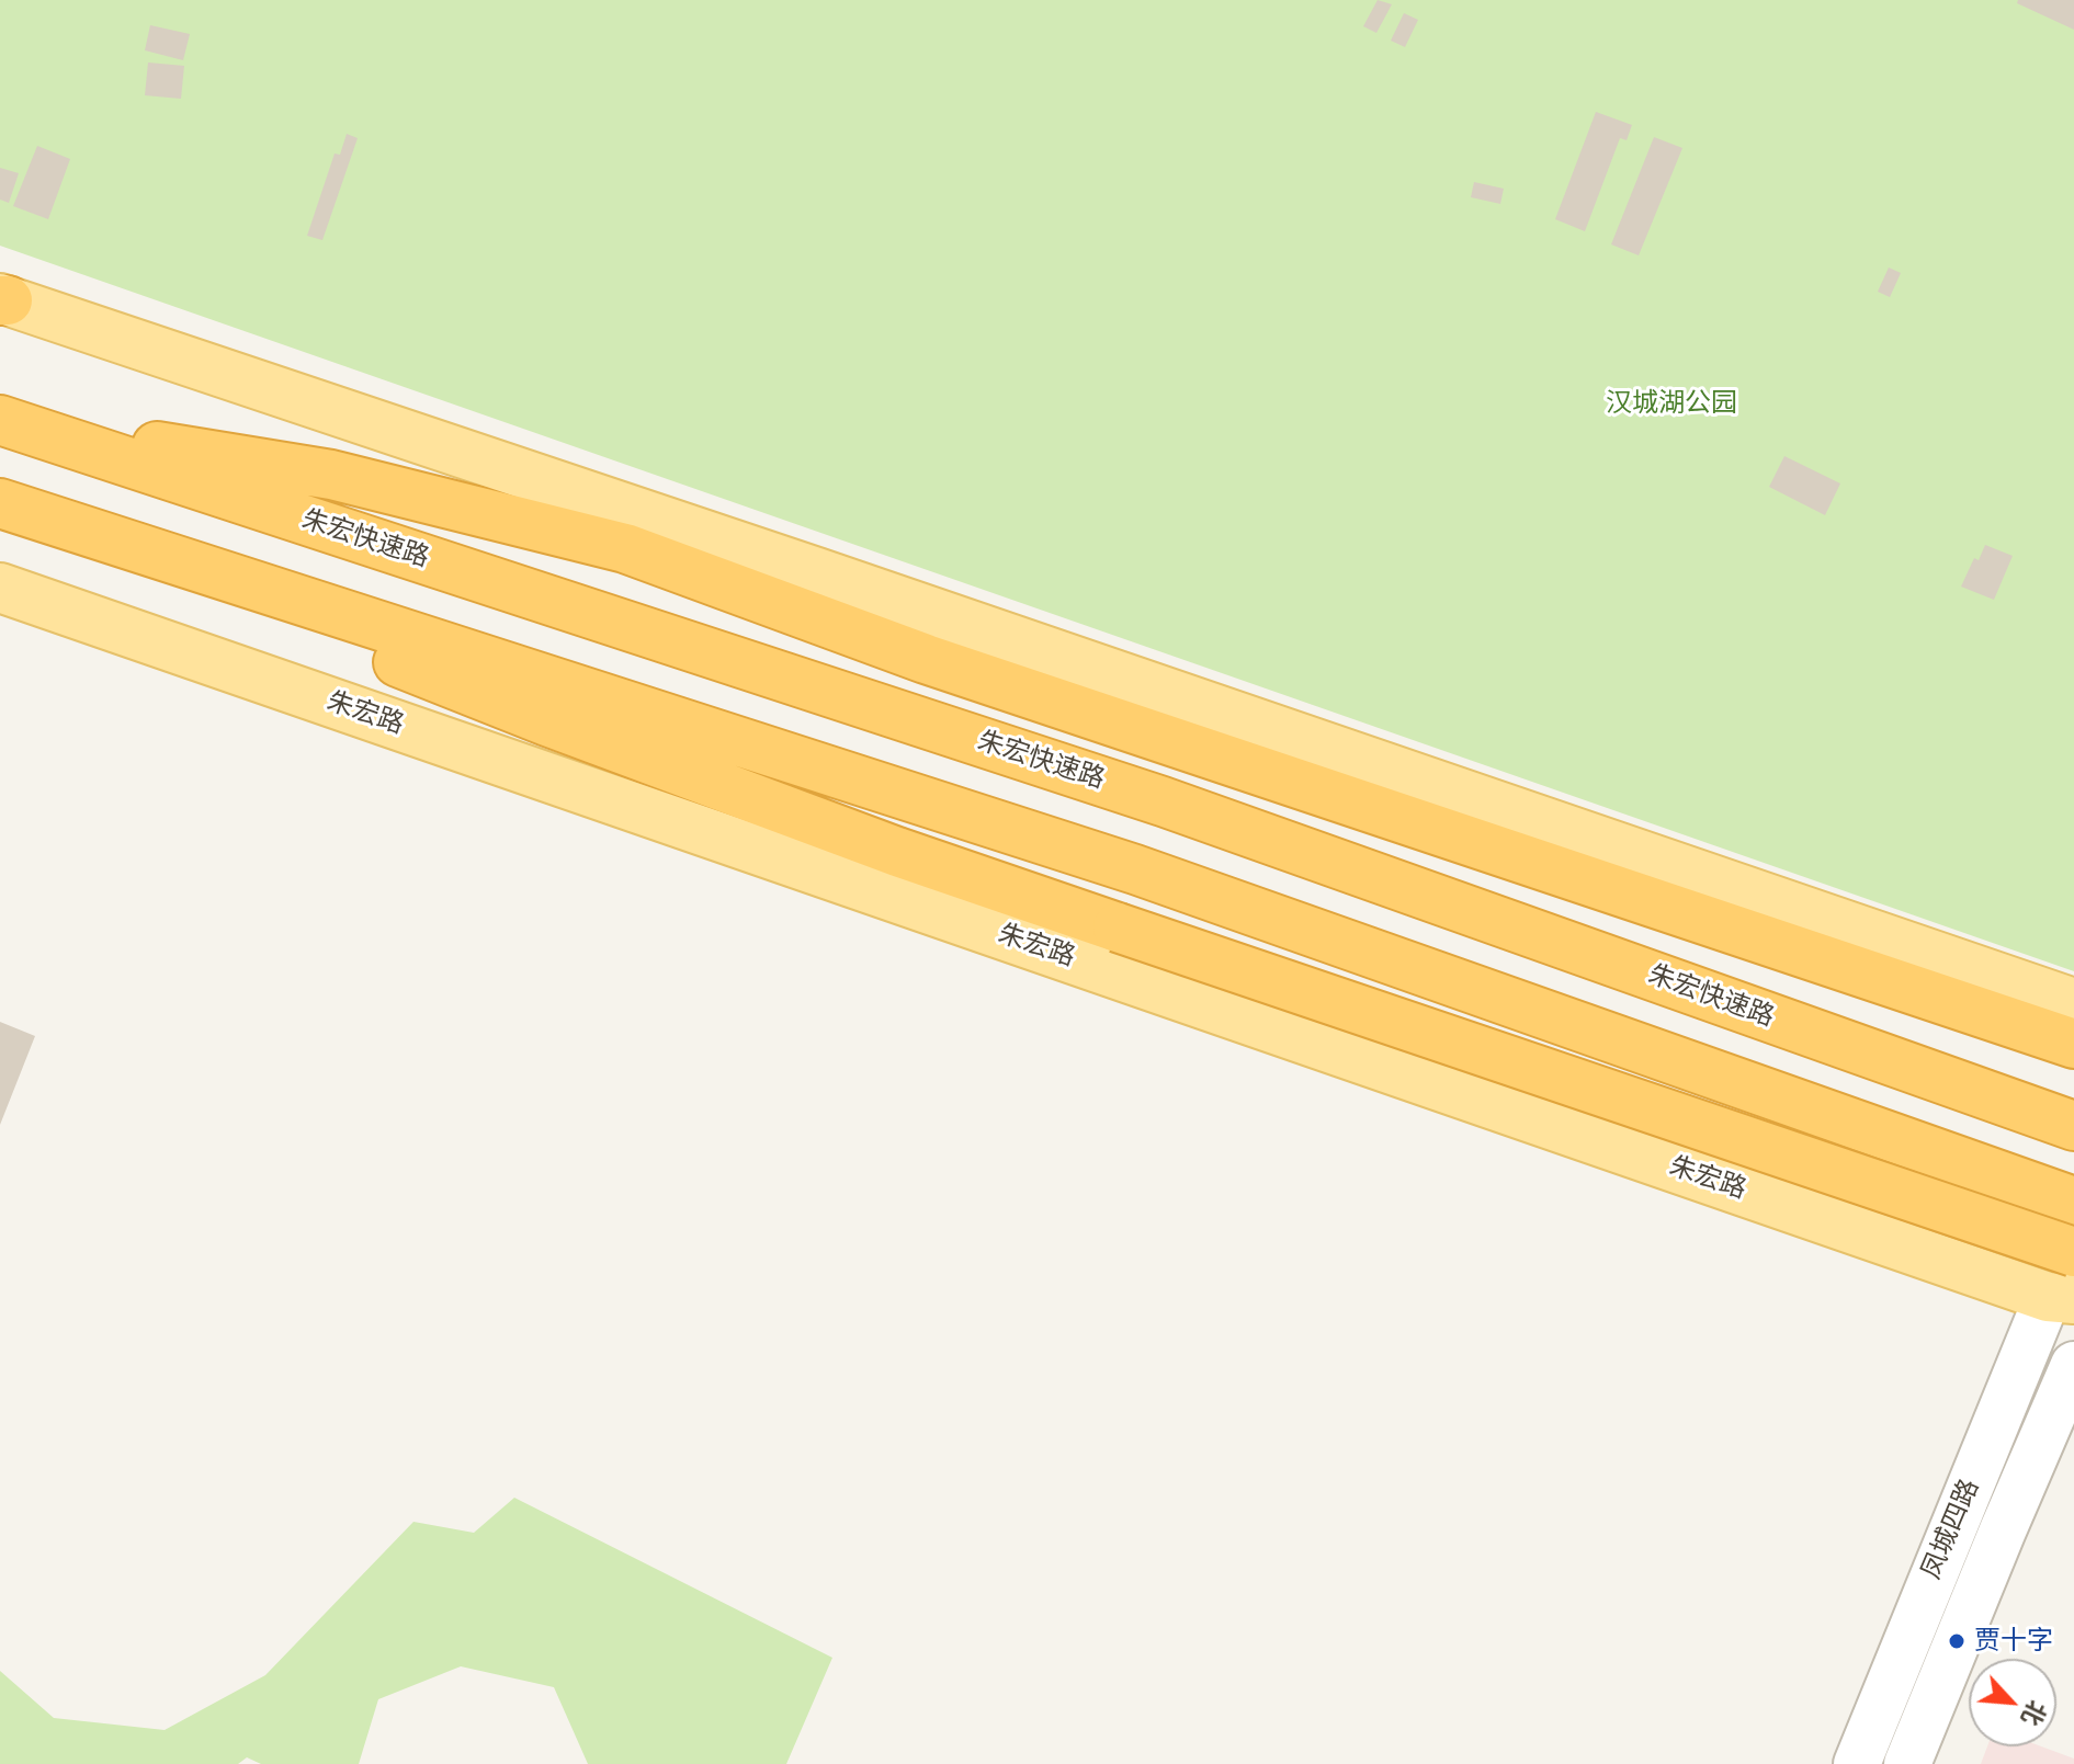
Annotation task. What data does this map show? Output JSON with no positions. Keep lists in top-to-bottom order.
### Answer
{
  "streets": {
    "highway": ["朱宏快速路"],
    "main road": ["朱宏路"],
    "street": ["凤城四路"]
  },
  "crossings": [
    ["朱宏路", "凤城四路"]
  ],
  "parks": ["汉城湖公园"],
  "places": ["贾十字"],
  "north": "bottom right"
}
